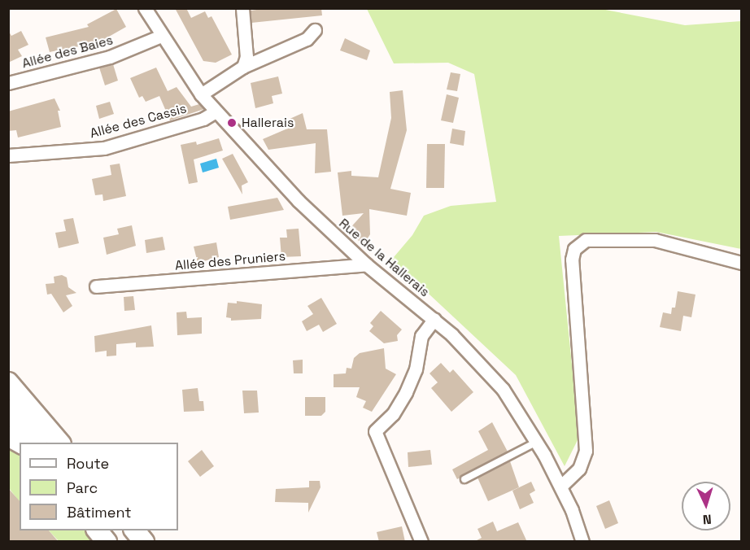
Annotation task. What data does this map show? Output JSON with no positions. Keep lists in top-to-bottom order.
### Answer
{
  "streets": {
    "street": [
      "Allée des Baies",
      "Allée des Cassis",
      "Rue de la Hallerais",
      "Allée des Pruniers"
    ]
  },
  "crossings": [
    ["Allée des Baies", "Rue de la Hallerais"],
    ["Allée des Cassis", "Rue de la Hallerais"],
    ["Rue de la Hallerais", "Allée des Pruniers"]
  ],
  "places": ["Hallerais"],
  "legend": ["Route", "Parc", "Bâtiment"],
  "north": "bottom"
}
